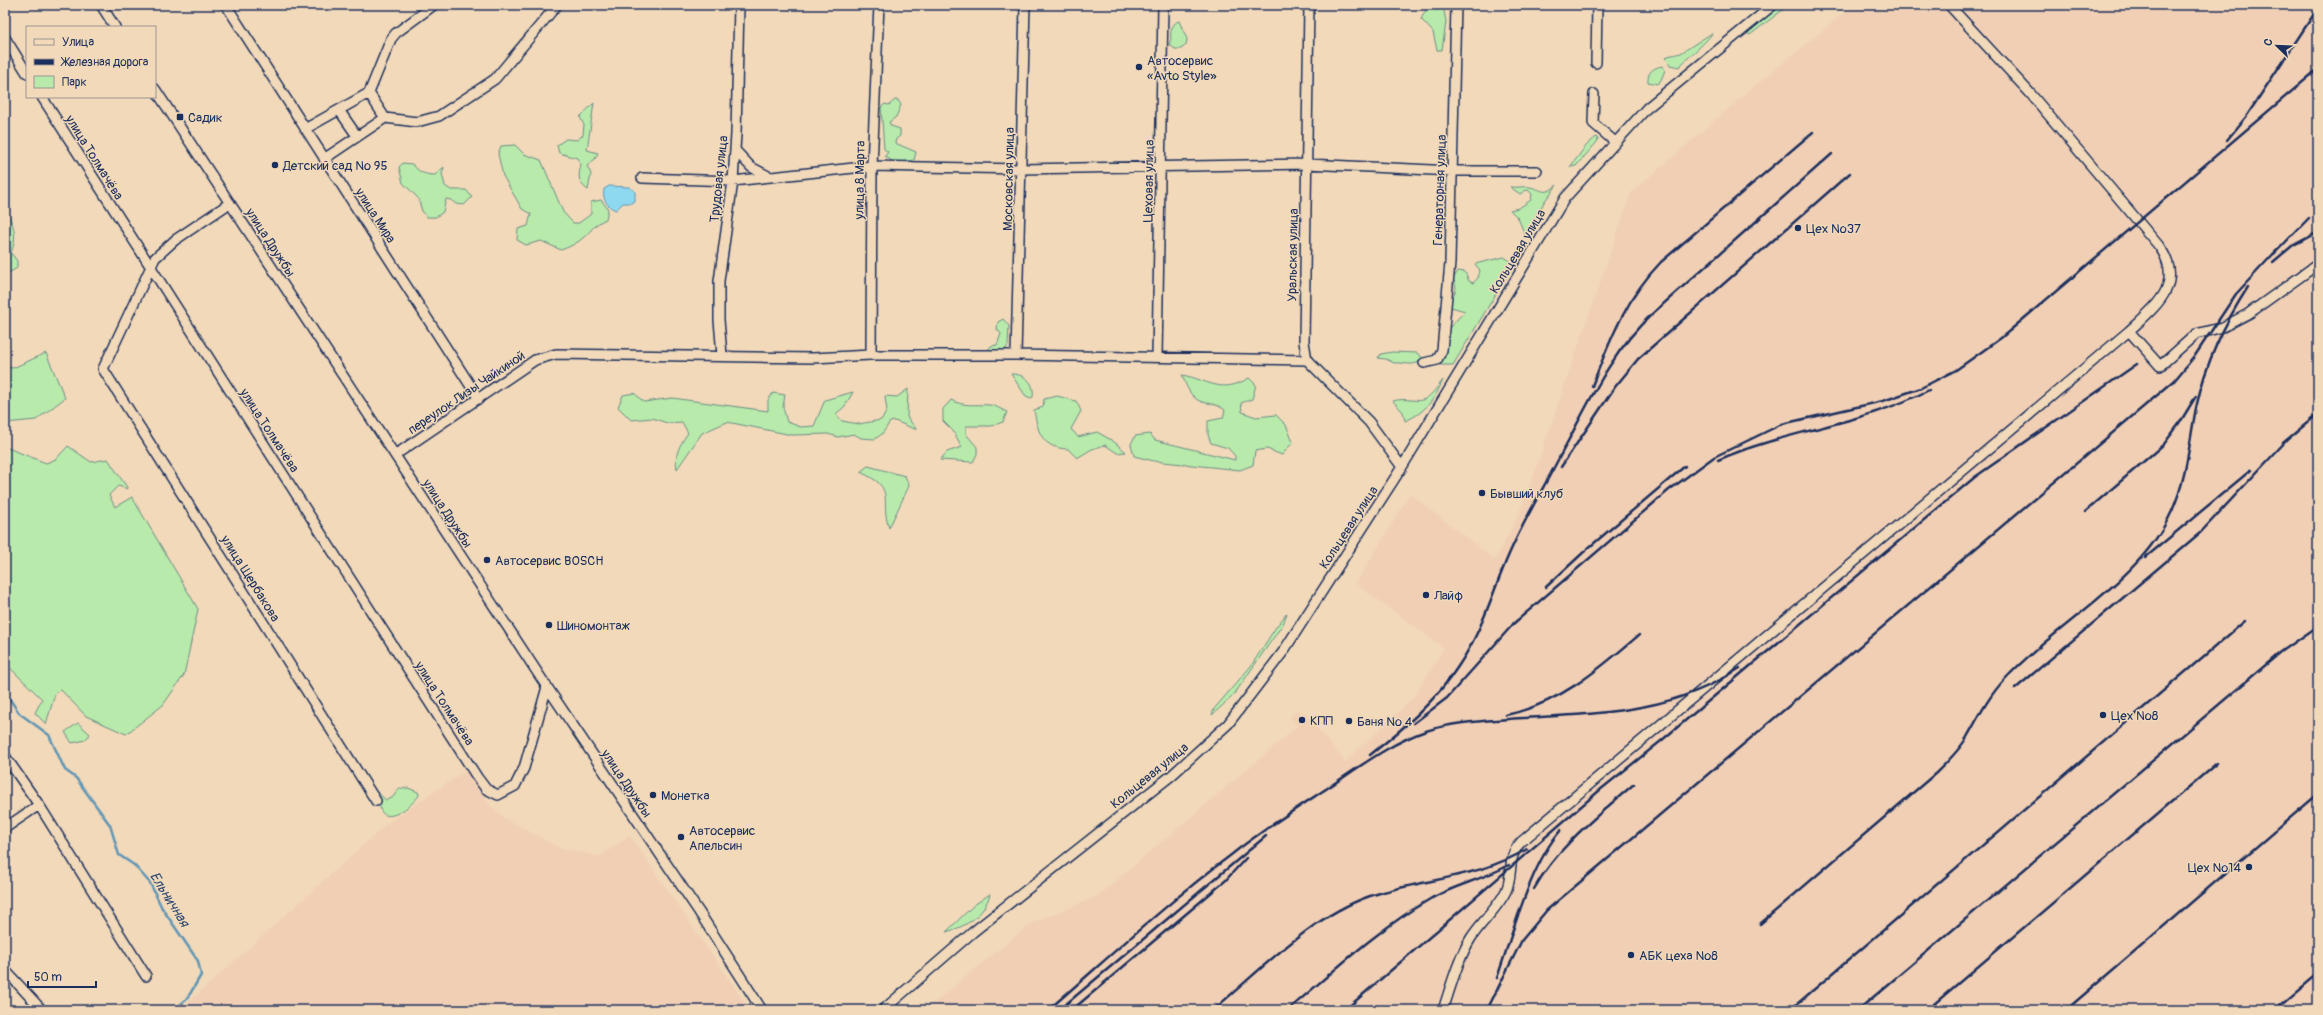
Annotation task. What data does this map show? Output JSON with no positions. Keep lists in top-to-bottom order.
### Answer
{
  "streets": {
    "street": [
      "улица Толмачёва",
      "Трудовая улица",
      "Московская улица",
      "улица 8 Марта",
      "Цеховая улица",
      "Генераторная улица",
      "улица Мира",
      "улица Дружбы",
      "Кольцевая улица",
      "Уральская улица",
      "переулок Лизы Чайкиной",
      "улица Щербакова"
    ]
  },
  "crossings": [
    ["улица Толмачёва", "улица Дружбы"],
    ["улица Толмачёва", "улица Щербакова"],
    ["Трудовая улица", "переулок Лизы Чайкиной"],
    ["Московская улица", "переулок Лизы Чайкиной"],
    ["улица 8 Марта", "переулок Лизы Чайкиной"],
    ["Цеховая улица", "переулок Лизы Чайкиной"],
    ["улица Мира", "переулок Лизы Чайкиной"],
    ["улица Дружбы", "переулок Лизы Чайкиной"],
    ["Уральская улица", "переулок Лизы Чайкиной"]
  ],
  "water": ["Ельничная"],
  "places": {
    "other": [
      "Автосервис «Avto Style»",
      "Детский сад № 95",
      "Цех №37",
      "Бывший клуб",
      "Автосервис BOSCH",
      "Лайф",
      "Шиномонтаж",
      "Цех №8",
      "КПП",
      "Баня № 4",
      "Монетка",
      "Автосервис Апельсин",
      "Цех №14",
      "АБК цеха №8"
    ],
    "transit": ["Садик"]
  },
  "legend": ["Улица", "Железная дорога", "Парк"],
  "scale_bar": "50 m",
  "north": "top left"
}
